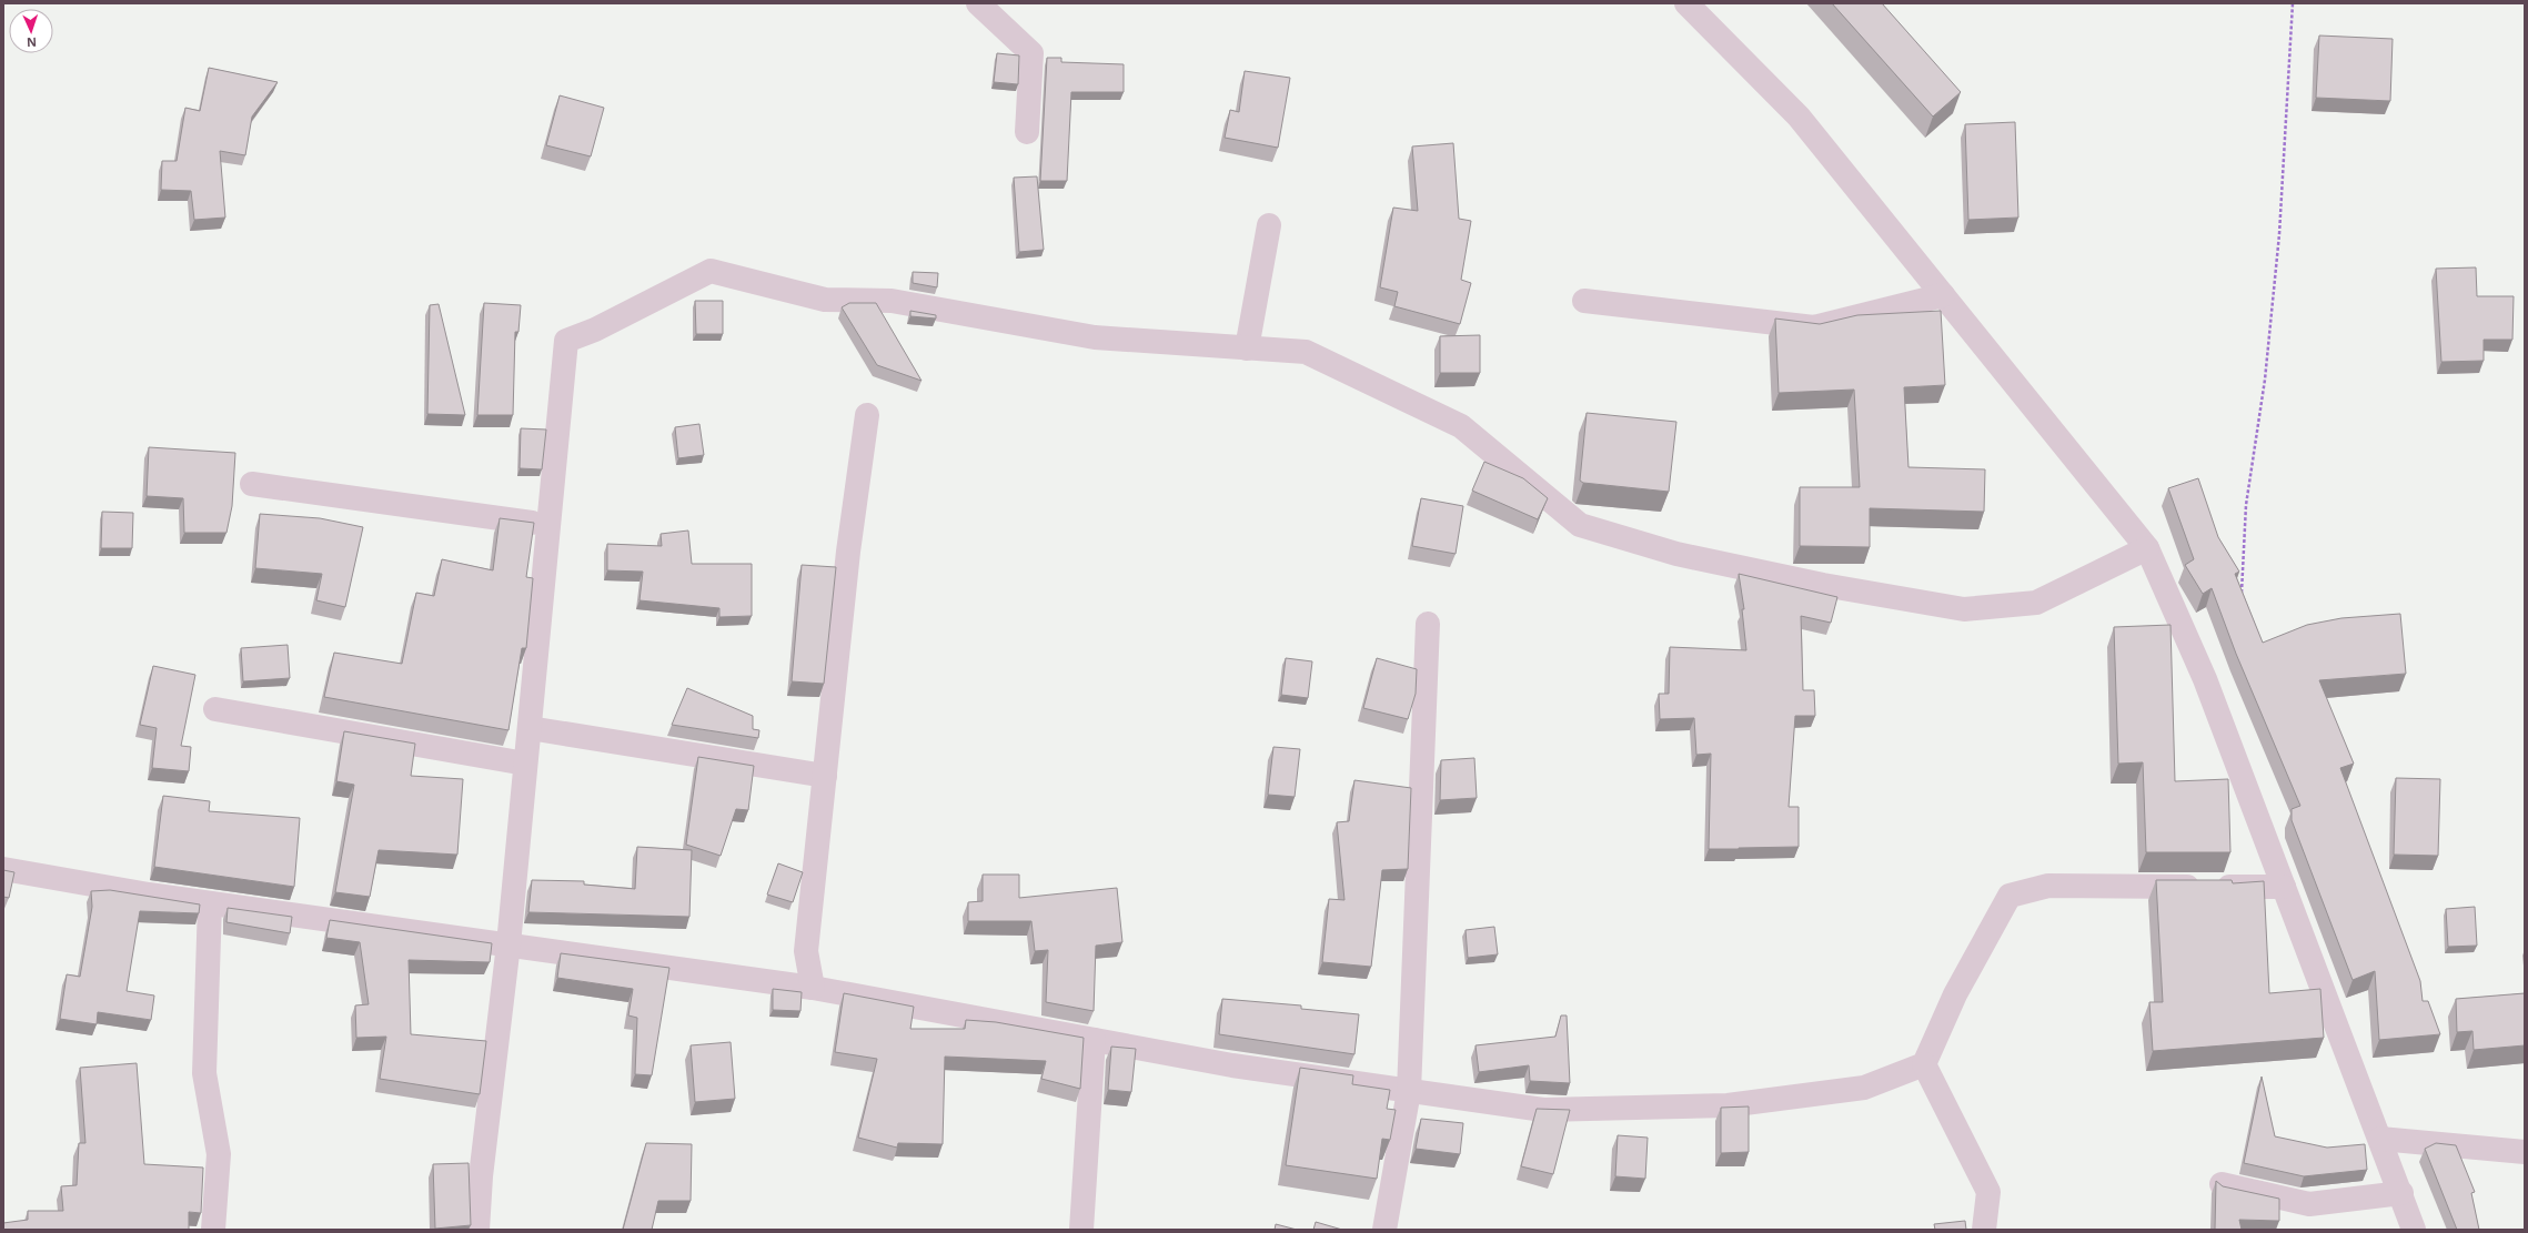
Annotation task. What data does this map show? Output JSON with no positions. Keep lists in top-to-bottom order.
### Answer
{
  "north": "bottom"
}
